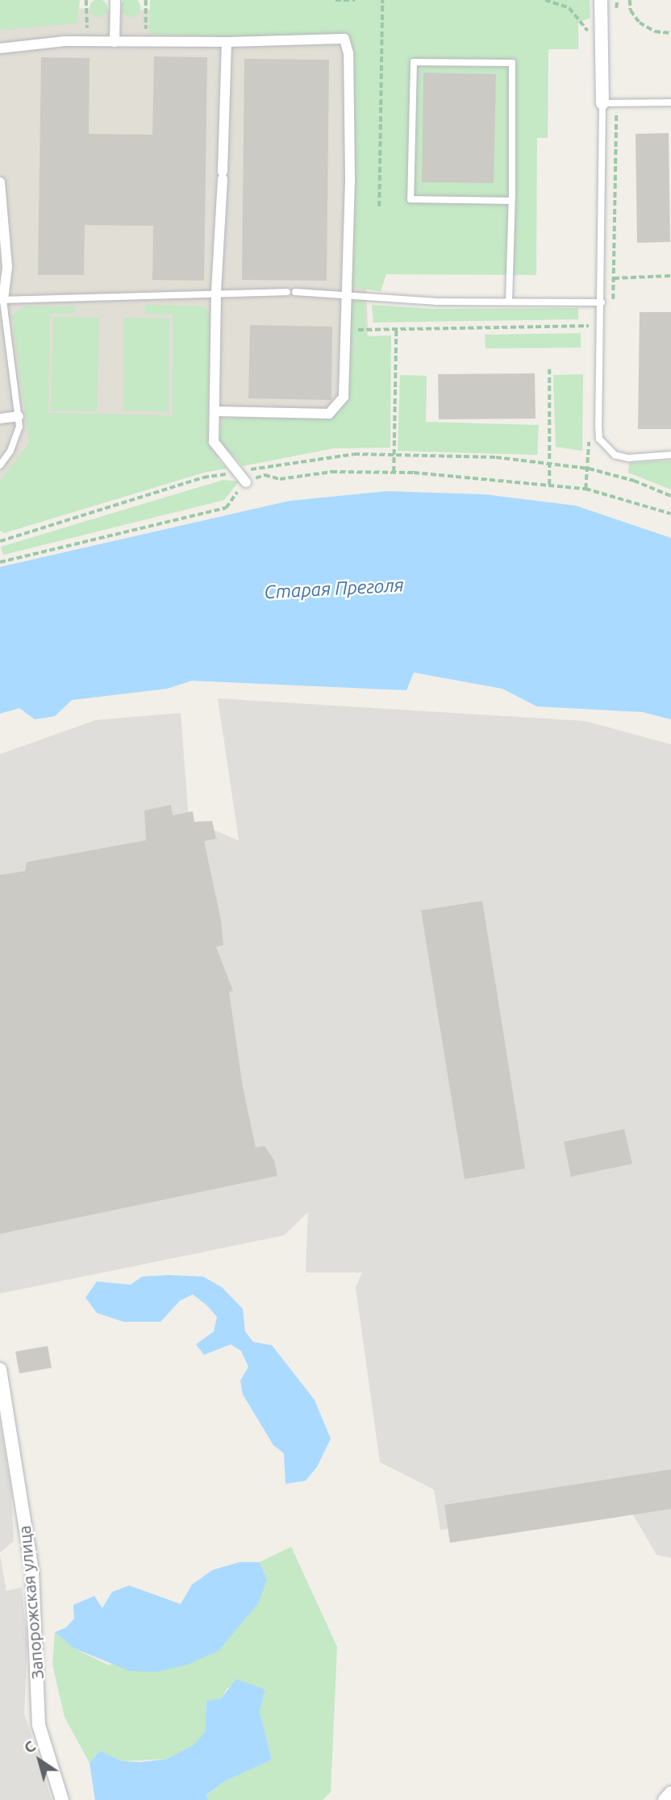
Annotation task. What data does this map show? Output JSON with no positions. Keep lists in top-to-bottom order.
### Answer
{
  "streets": {
    "street": ["Запорожская улица"]
  },
  "water": ["Старая Преголя"],
  "north": "top left"
}
